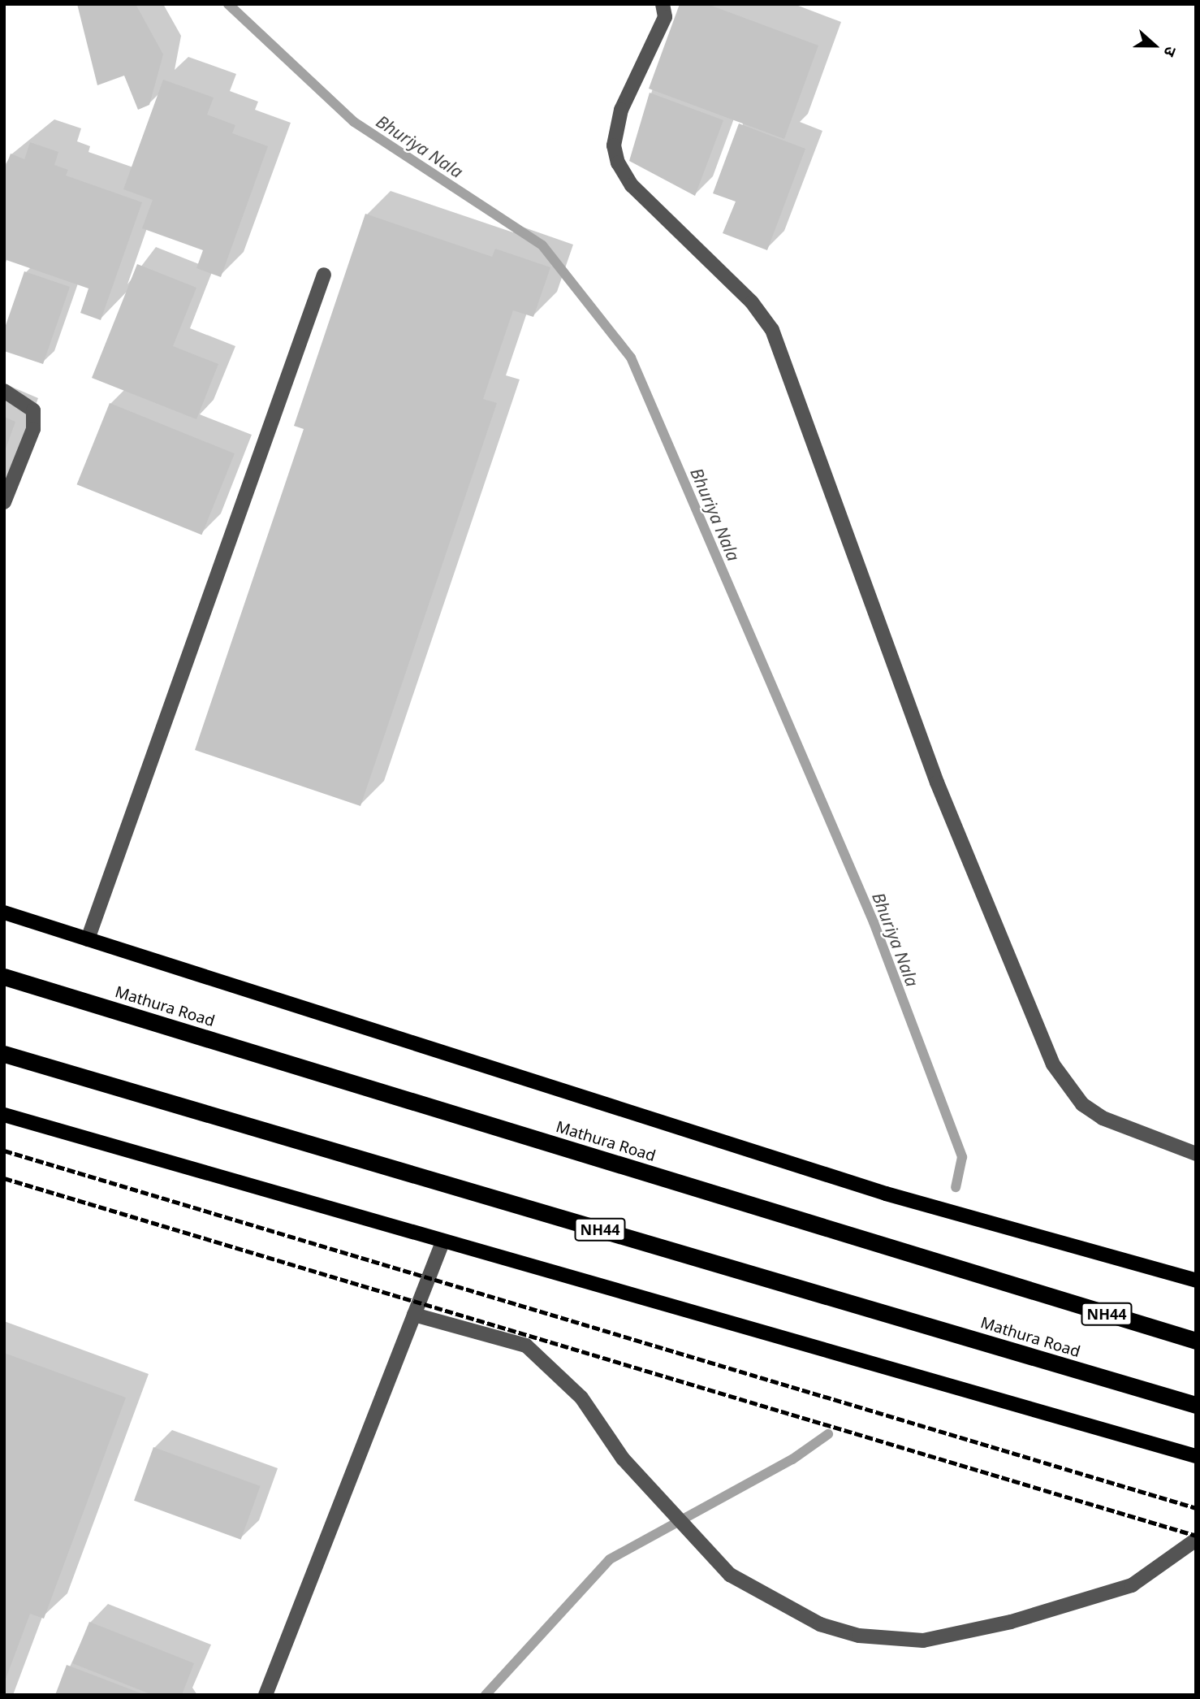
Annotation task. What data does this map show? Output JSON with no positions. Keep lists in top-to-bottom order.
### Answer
{
  "streets": {
    "highway": ["Mathura Road", "NH44"]
  },
  "water": ["Bhuriya Nala"],
  "north": "right"
}
